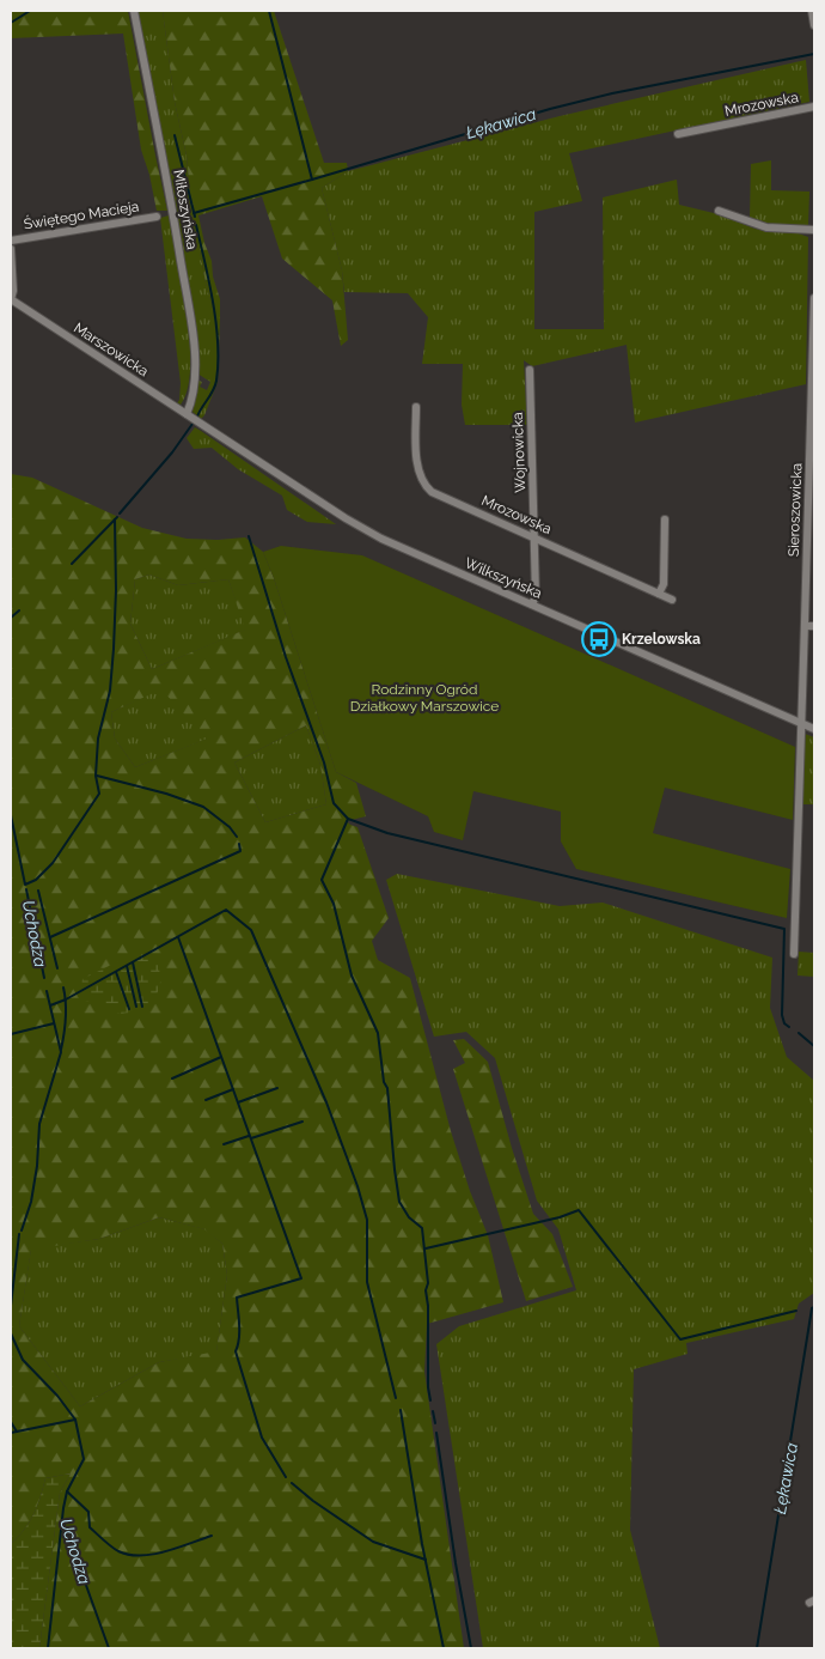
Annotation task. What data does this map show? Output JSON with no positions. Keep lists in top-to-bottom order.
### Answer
{
  "streets": {
    "street": [
      "Mrozowska",
      "Miłoszyńska",
      "Świętego Macieja",
      "Marszowicka",
      "Wojnowicka",
      "Sieroszowicka",
      "Wilkszyńska"
    ]
  },
  "crossings": [
    ["Mrozowska", "Wojnowicka"],
    ["Miłoszyńska", "Marszowicka"],
    ["Marszowicka", "Wilkszyńska"],
    ["Wojnowicka", "Wilkszyńska"],
    ["Sieroszowicka", "Wilkszyńska"]
  ],
  "water": ["Łękawica", "Uchodza"],
  "parks": ["Rodzinny Ogród Działkowy Marszowice"],
  "places": {
    "bus stop": ["Krzelowska"]
  }
}
